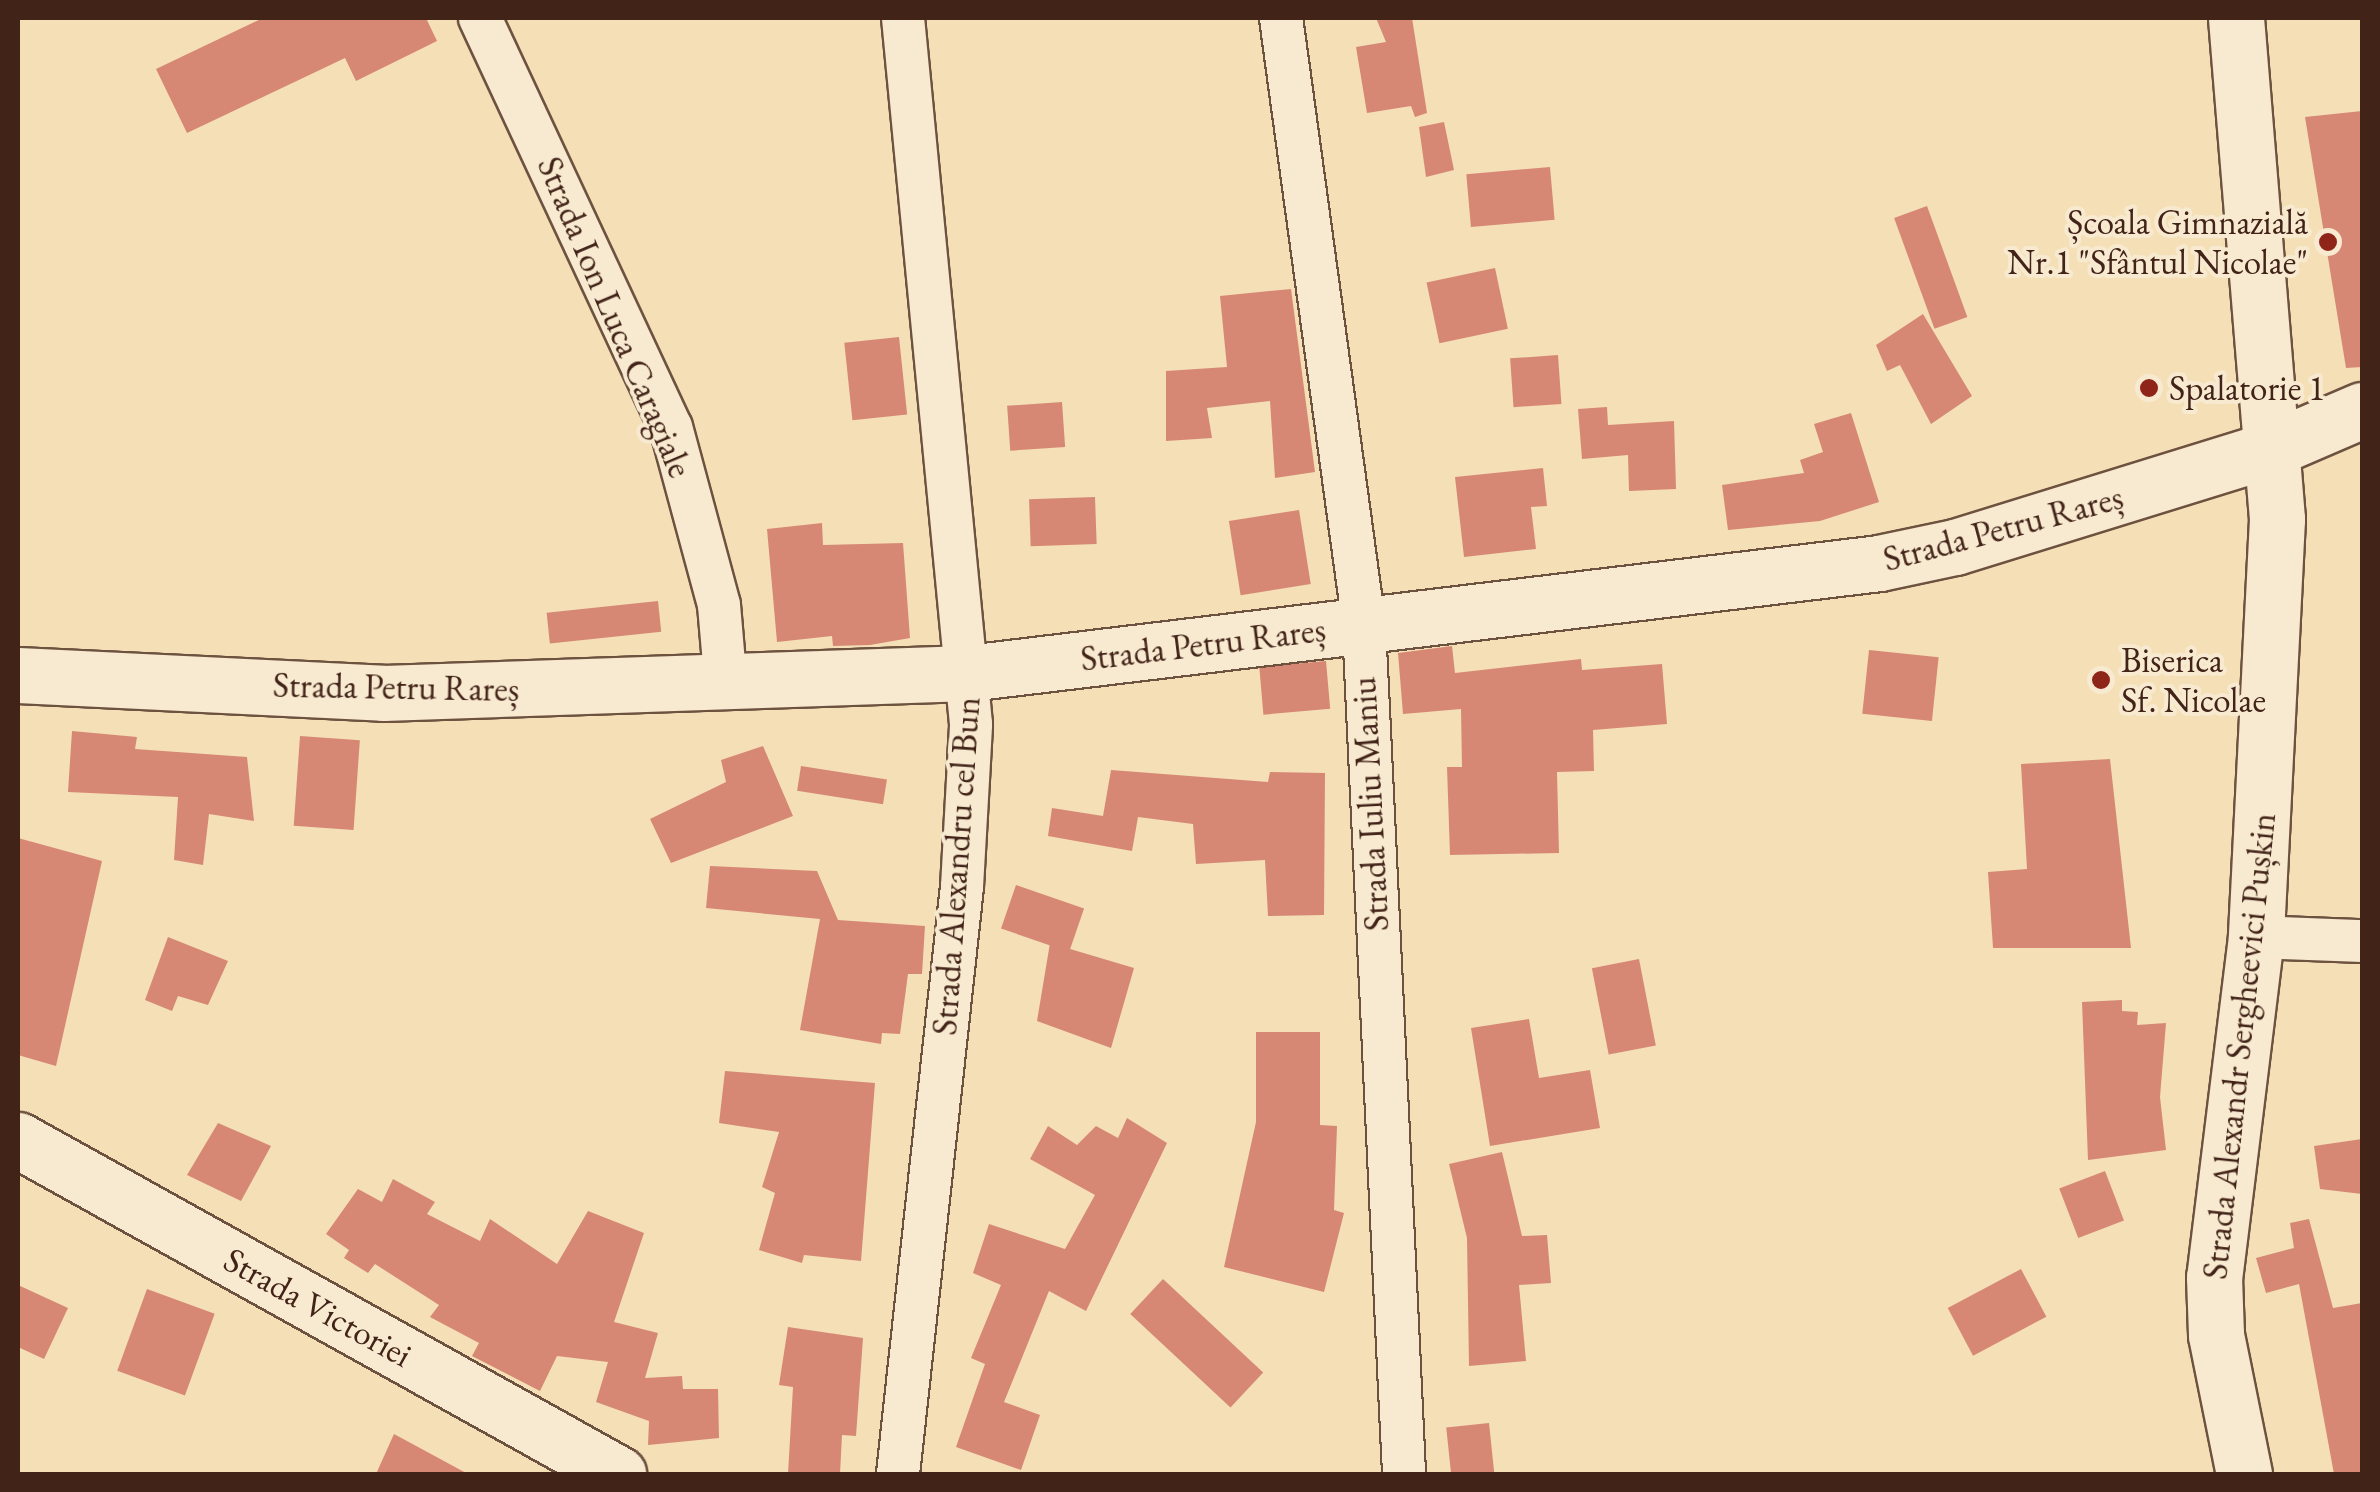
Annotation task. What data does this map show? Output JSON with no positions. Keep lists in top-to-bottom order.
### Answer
{
  "streets": {
    "main road": ["Strada Petru Rareș", "Strada Alexandr Sergheevici Pușkin", "Strada Victoriei"],
    "street": ["Strada Ion Luca Caragiale", "Strada Iuliu Maniu", "Strada Alexandru cel Bun"]
  },
  "crossings": [
    ["Strada Ion Luca Caragiale", "Strada Petru Rareș"],
    ["Strada Petru Rareș", "Strada Iuliu Maniu"],
    ["Strada Petru Rareș", "Strada Alexandru cel Bun"],
    ["Strada Petru Rareș", "Strada Alexandr Sergheevici Pușkin"]
  ],
  "places": ["Școala Gimnazială Nr.1 \"Sfântul Nicolae\"", "Spalatorie 1", "Biserica Sf. Nicolae"]
}
